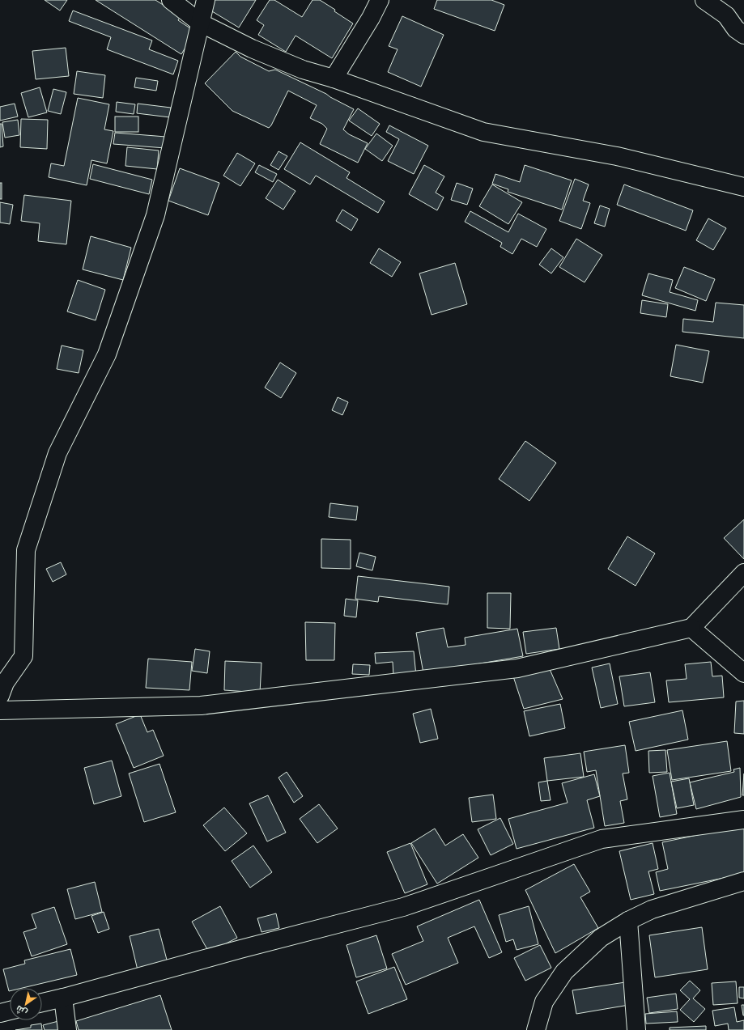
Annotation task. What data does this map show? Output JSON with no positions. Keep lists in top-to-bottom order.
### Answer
{
  "north": "bottom left"
}
